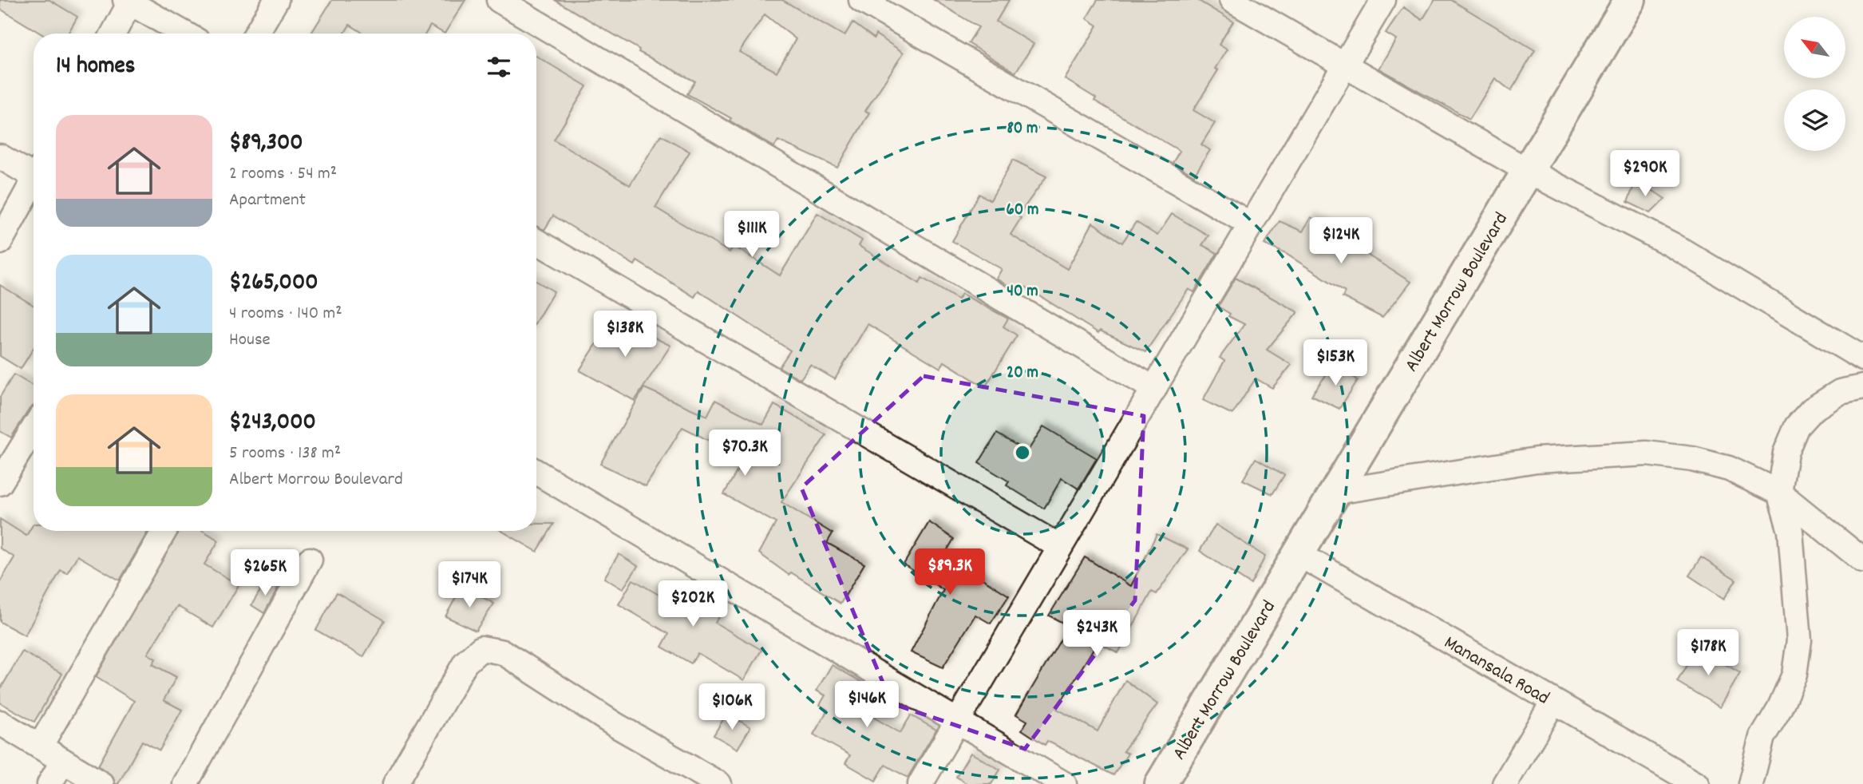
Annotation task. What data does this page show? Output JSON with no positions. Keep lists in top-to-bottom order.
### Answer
{
  "streets": {
    "highway": ["Albert Morrow Boulevard"],
    "street": ["Manansala Road"]
  },
  "crossings": [
    ["Albert Morrow Boulevard", "Manansala Road"]
  ],
  "north": "top left",
  "page": {
    "heading": "14 homes",
    "list": [
      {
        "name": "$89,300",
        "note": "2 rooms · 54 m² · Apartment"
      },
      {
        "name": "$265,000",
        "note": "4 rooms · 140 m² · House"
      },
      {
        "name": "$243,000",
        "note": "5 rooms · 138 m² · Albert Morrow Boulevard"
      }
    ],
    "price": [
      "$290K",
      "$111K",
      "$124K",
      "$138K",
      "$153K",
      "$70.3K",
      "$89.3K",
      "$265K",
      "$174K",
      "$202K",
      "$243K",
      "$178K",
      "$146K",
      "$106K"
    ]
  },
  "rings": [
    "80 m",
    "60 m",
    "40 m",
    "20 m"
  ]
}
